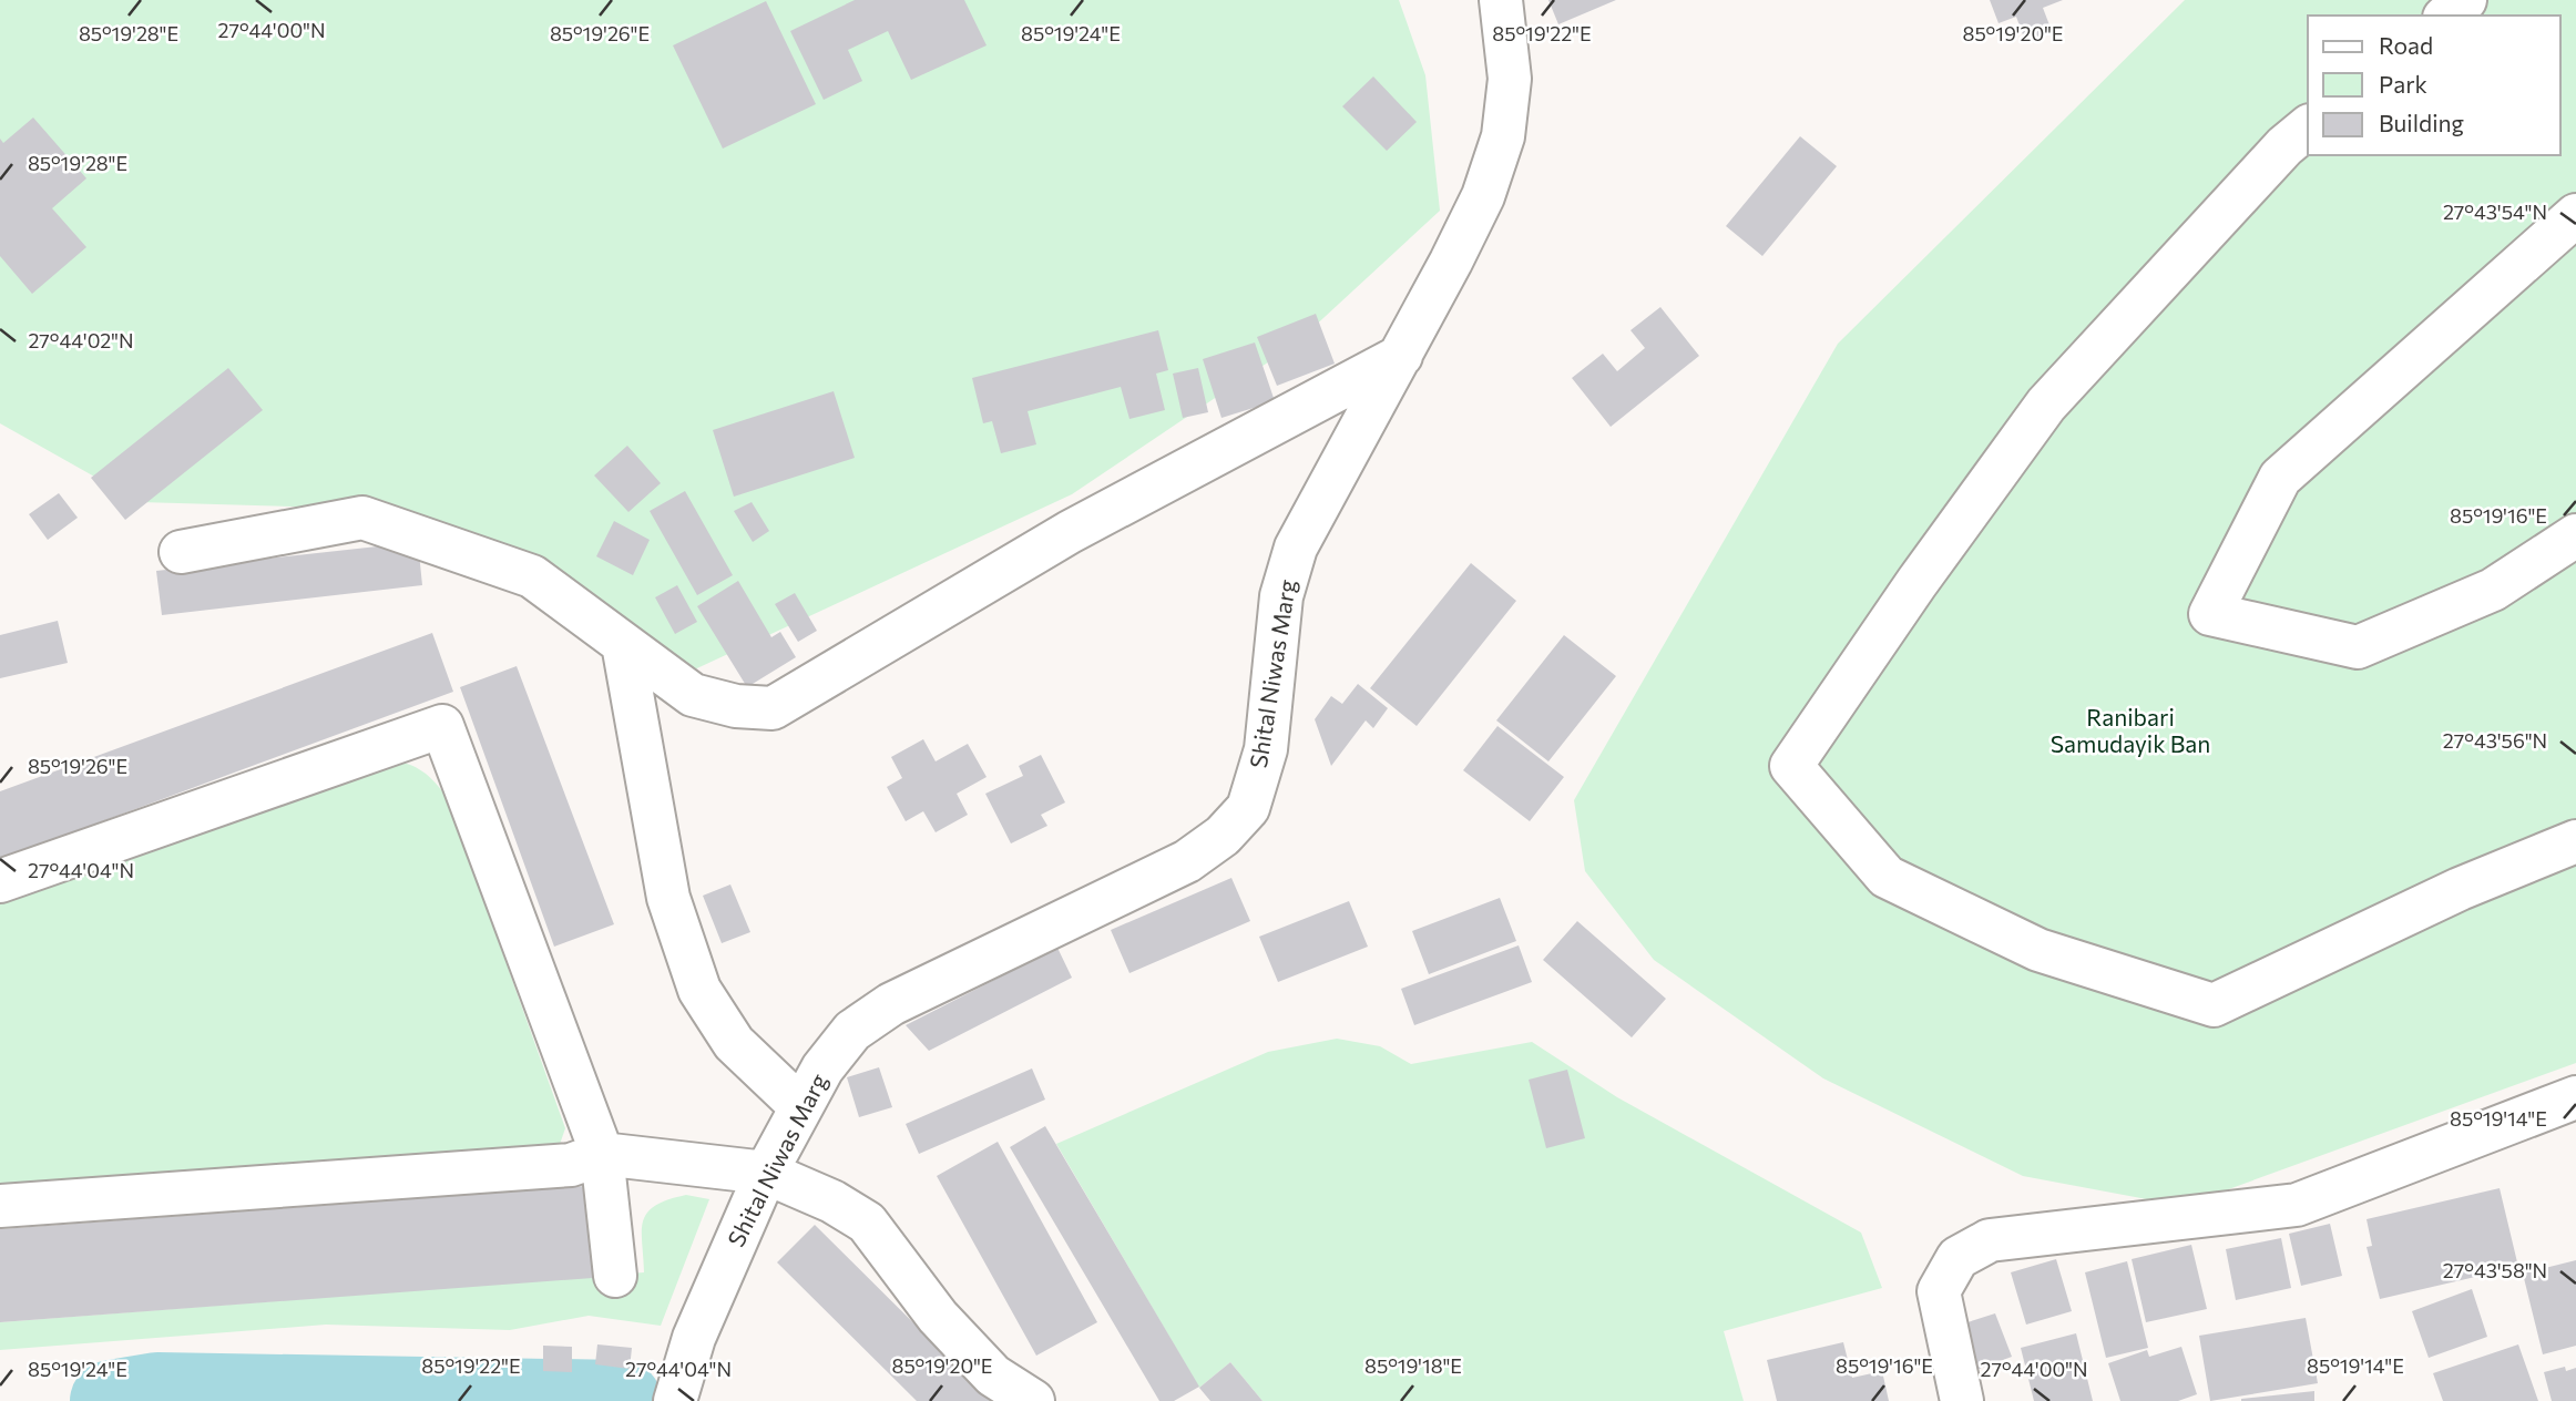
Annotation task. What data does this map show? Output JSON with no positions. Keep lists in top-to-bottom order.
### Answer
{
  "streets": {
    "street": ["Shital Niwas Marg"]
  },
  "parks": ["Ranibari Samudayik Ban"],
  "legend": ["Road", "Park", "Building"],
  "coordinates": [
    "27°44'00\"N",
    "85°19'28\"E",
    "85°19'26\"E",
    "85°19'24\"E",
    "85°19'22\"E",
    "85°19'20\"E",
    "27°43'54\"N",
    "27°44'02\"N",
    "85°19'16\"E",
    "27°43'56\"N",
    "27°44'04\"N",
    "85°19'14\"E",
    "27°43'58\"N",
    "85°19'18\"E"
  ]
}
